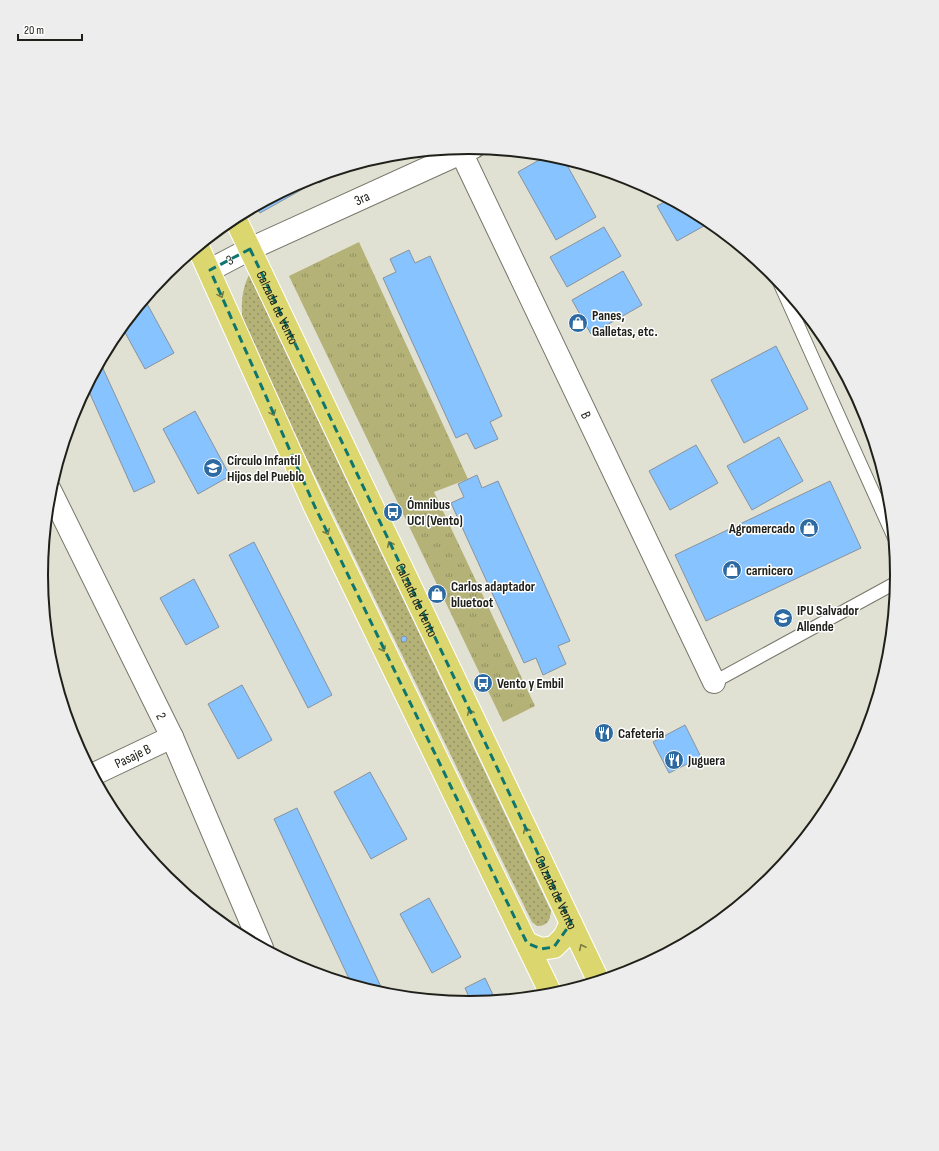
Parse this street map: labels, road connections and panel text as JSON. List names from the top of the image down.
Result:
{
  "streets": {
    "main road": ["Calzada de Vento"],
    "street": [
      "3ra",
      "3",
      "B",
      "2",
      "Pasaje B"
    ]
  },
  "crossings": [
    ["3ra", "3"],
    ["3ra", "Calzada de Vento"],
    ["3", "Calzada de Vento"],
    ["2", "Pasaje B"]
  ],
  "places": {
    "shop": [
      "Panes, Galletas, etc.",
      "Agromercado",
      "carnicero",
      "Carlos adaptador bluetoot"
    ],
    "school or university": ["Círculo Infantil Hijos del Pueblo", "IPU Salvador Allende"],
    "bus stop": ["Ómnibus UCI (Vento)", "Vento y Embil"],
    "restaurant": ["Cafeteria", "Juguera"]
  },
  "scale_bar": "20 m"
}
